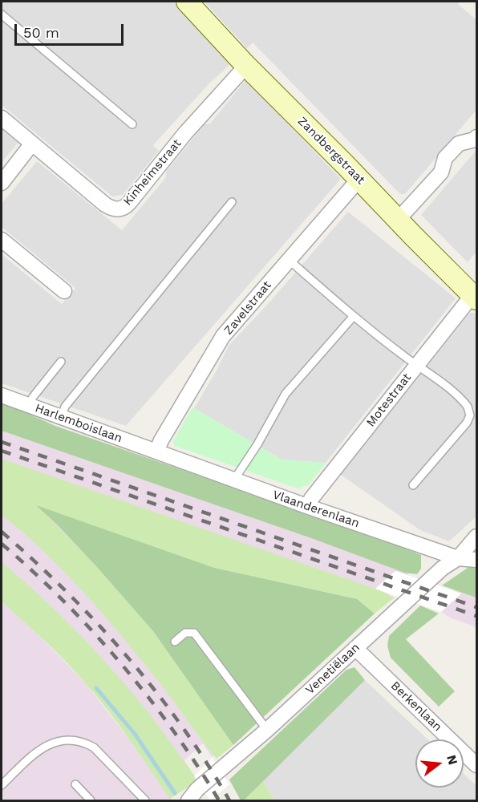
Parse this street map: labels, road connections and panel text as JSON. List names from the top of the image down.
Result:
{
  "streets": {
    "street": [
      "Zandbergstraat",
      "Kinheimstraat",
      "Zavelstraat",
      "Motestraat",
      "Harlemboislaan",
      "Vlaanderenlaan",
      "Venetiëlaan",
      "Berkenlaan"
    ]
  },
  "crossings": [
    ["Zandbergstraat", "Kinheimstraat"],
    ["Zandbergstraat", "Zavelstraat"],
    ["Zandbergstraat", "Motestraat"],
    ["Zavelstraat", "Harlemboislaan"],
    ["Zavelstraat", "Vlaanderenlaan"],
    ["Motestraat", "Vlaanderenlaan"],
    ["Harlemboislaan", "Vlaanderenlaan"],
    ["Vlaanderenlaan", "Venetiëlaan"],
    ["Venetiëlaan", "Berkenlaan"]
  ],
  "scale_bar": "50 m",
  "north": "right"
}
